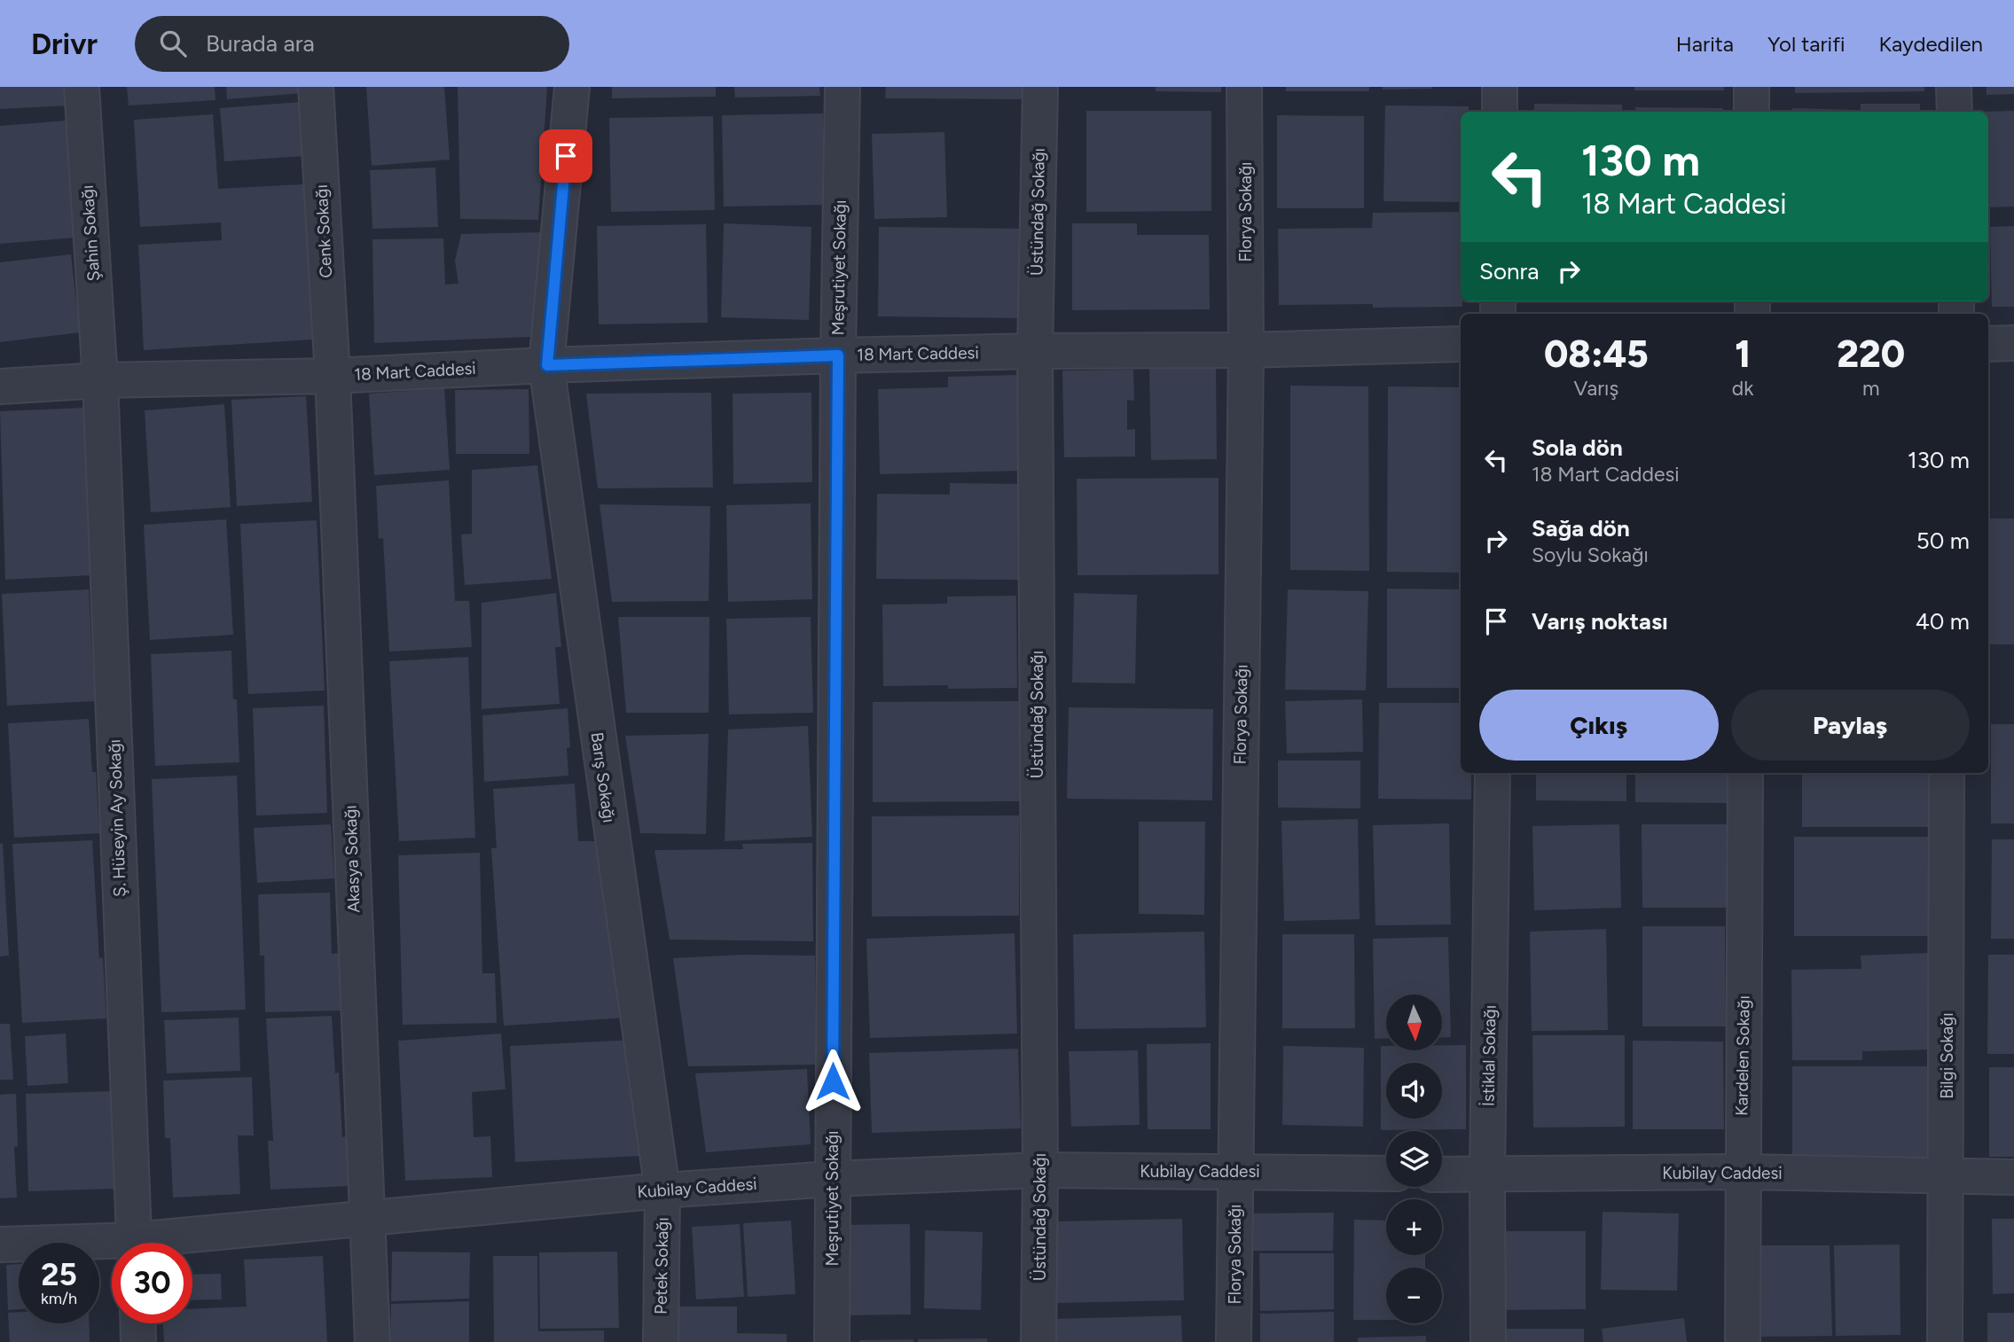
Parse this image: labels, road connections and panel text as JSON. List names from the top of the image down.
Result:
{
  "streets": {
    "street": [
      "Üstündağ Sokağı",
      "Florya Sokağı",
      "Cenk Sokağı",
      "Şahin Sokağı",
      "Meşrutiyet Sokağı",
      "18 Mart Caddesi",
      "Barış Sokağı",
      "Ş. Hüseyin Ay Sokağı",
      "Akasya Sokağı",
      "İstiklal Sokağı",
      "Kardelen Sokağı",
      "Bilgi Sokağı",
      "Kubilay Caddesi",
      "Petek Sokağı"
    ]
  },
  "crossings": [
    ["Üstündağ Sokağı", "18 Mart Caddesi"],
    ["Üstündağ Sokağı", "Kubilay Caddesi"],
    ["Florya Sokağı", "18 Mart Caddesi"],
    ["Florya Sokağı", "Kubilay Caddesi"],
    ["Cenk Sokağı", "18 Mart Caddesi"],
    ["Cenk Sokağı", "Akasya Sokağı"],
    ["Şahin Sokağı", "18 Mart Caddesi"],
    ["Şahin Sokağı", "Ş. Hüseyin Ay Sokağı"],
    ["Meşrutiyet Sokağı", "18 Mart Caddesi"],
    ["Meşrutiyet Sokağı", "Kubilay Caddesi"],
    ["18 Mart Caddesi", "Barış Sokağı"],
    ["18 Mart Caddesi", "Ş. Hüseyin Ay Sokağı"],
    ["18 Mart Caddesi", "Akasya Sokağı"],
    ["Barış Sokağı", "Kubilay Caddesi"],
    ["Barış Sokağı", "Petek Sokağı"],
    ["Akasya Sokağı", "Kubilay Caddesi"],
    ["İstiklal Sokağı", "Kubilay Caddesi"],
    ["Kardelen Sokağı", "Kubilay Caddesi"],
    ["Bilgi Sokağı", "Kubilay Caddesi"],
    ["Kubilay Caddesi", "Petek Sokağı"]
  ],
  "north": "bottom",
  "page": {
    "header": "Drivr",
    "search": "Burada ara",
    "nav": ["Harita", "Yol tarifi", "Kaydedilen"],
    "turn": ["130 m", "18 Mart Caddesi"],
    "then": "Sonra",
    "eta": [
      "08:45",
      "Varış",
      "1",
      "dk",
      "220",
      "m"
    ],
    "list": [
      {
        "name": "Sola dön",
        "note": "18 Mart Caddesi",
        "value": "130 m"
      },
      {
        "name": "Sağa dön",
        "note": "Soylu Sokağı",
        "value": "50 m"
      },
      {
        "name": "Varış noktası",
        "value": "40 m"
      }
    ],
    "buttons": ["Çıkış", "Paylaş"],
    "map_buttons": ["+", "−"],
    "speed": "25 km/h",
    "limit": "30"
  }
}
